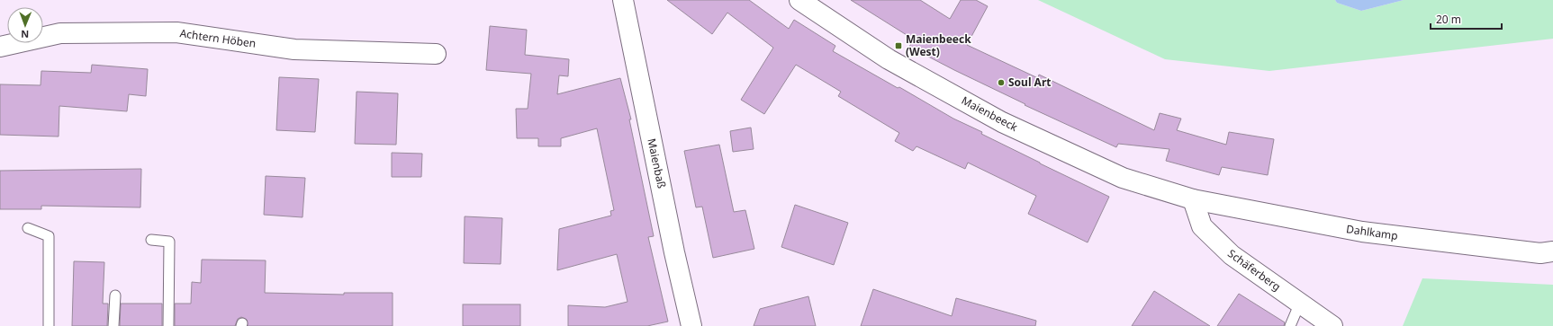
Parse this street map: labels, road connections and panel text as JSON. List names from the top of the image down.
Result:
{
  "streets": {
    "street": [
      "Achtern Höben",
      "Maienbeeck",
      "Maienbaß",
      "Dahlkamp",
      "Schäferberg"
    ]
  },
  "crossings": [
    ["Maienbeeck", "Dahlkamp"],
    ["Maienbeeck", "Schäferberg"],
    ["Dahlkamp", "Schäferberg"]
  ],
  "places": {
    "transit": ["Maienbeeck (West)"],
    "other": ["Soul Art"]
  },
  "scale_bar": "20 m",
  "north": "bottom"
}
